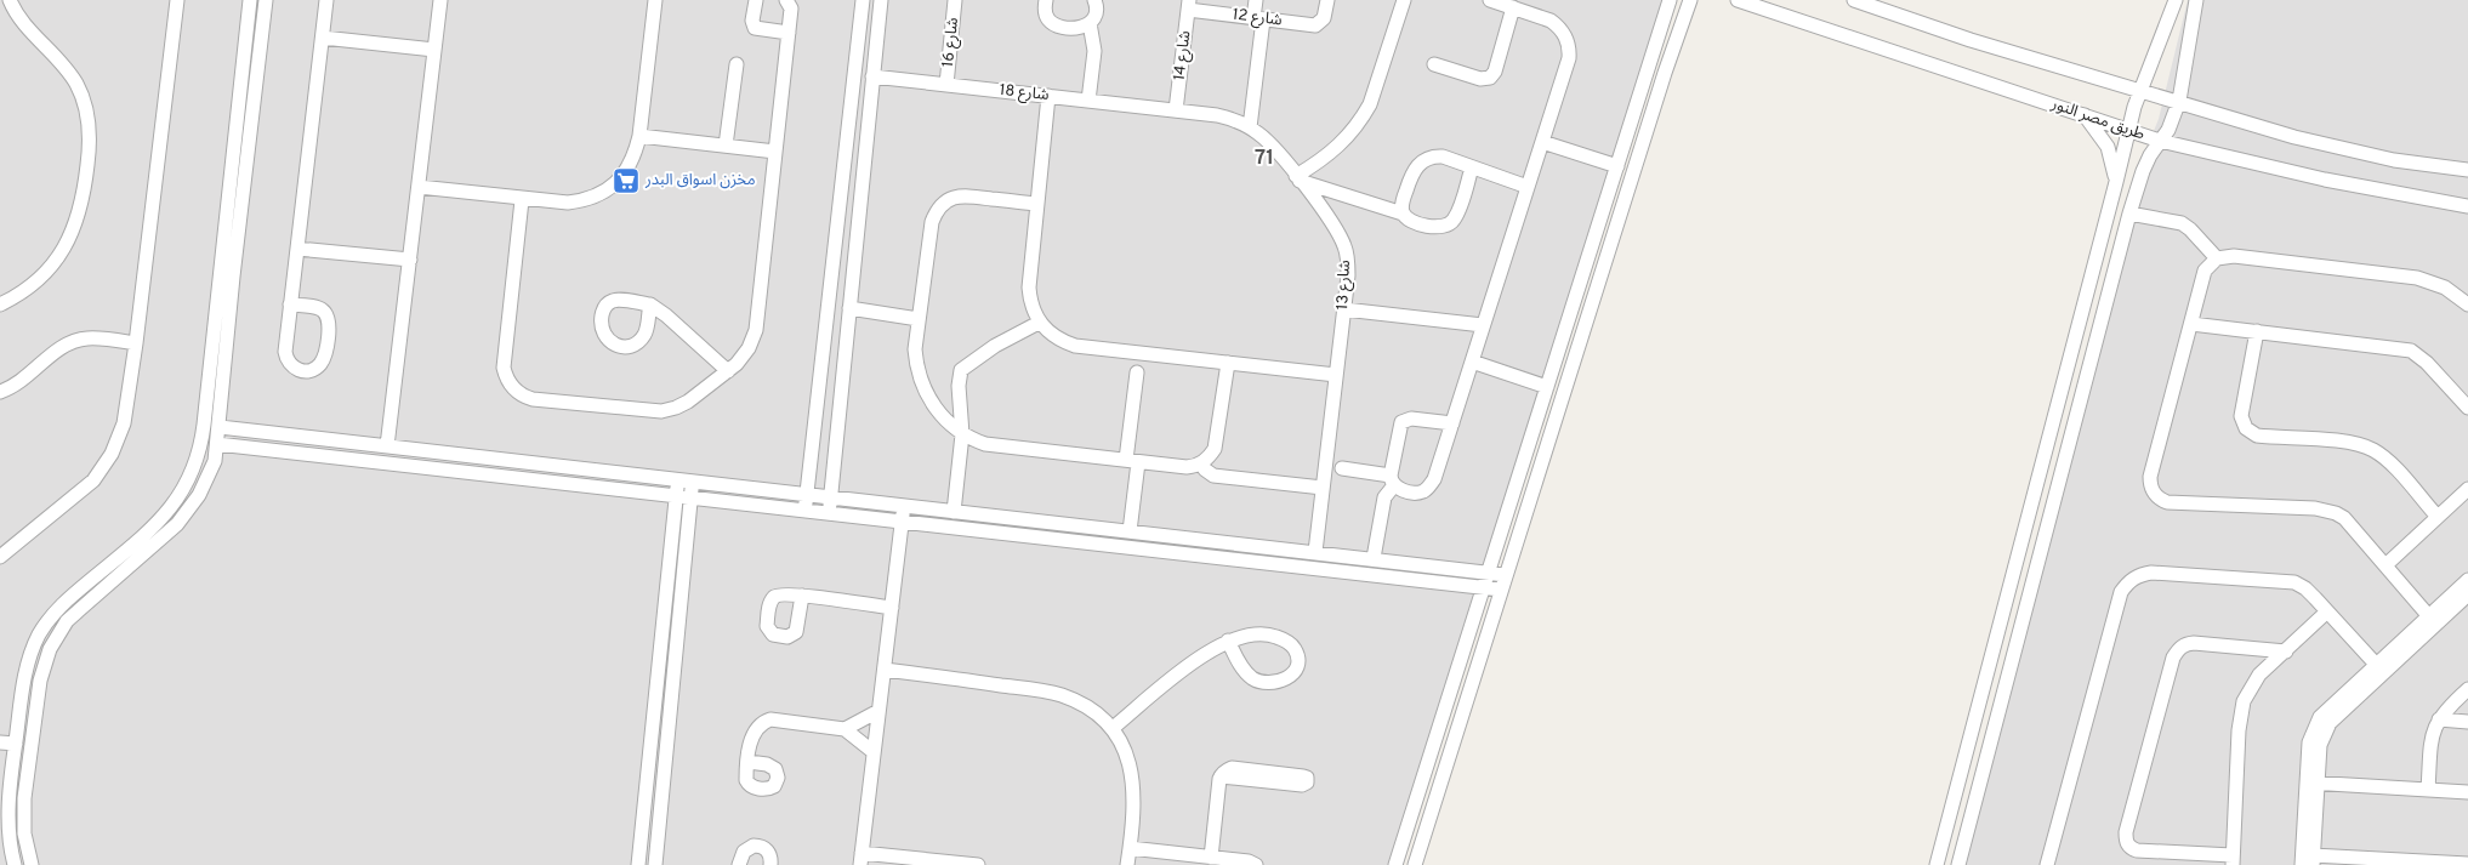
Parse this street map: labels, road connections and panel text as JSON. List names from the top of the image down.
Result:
{
  "streets": {
    "street": [
      "شارع 12",
      "شارع 16",
      "شارع 14",
      "شارع 18",
      "طريق مصر النور",
      "شارع 13"
    ]
  },
  "crossings": [
    ["شارع 12", "شارع 14"],
    ["شارع 16", "شارع 18"],
    ["شارع 14", "شارع 18"],
    ["شارع 14", "شارع 13"],
    ["شارع 18", "شارع 13"]
  ],
  "districts": ["71"],
  "places": {
    "supermarket": ["مخزن اسواق البدر"]
  }
}
